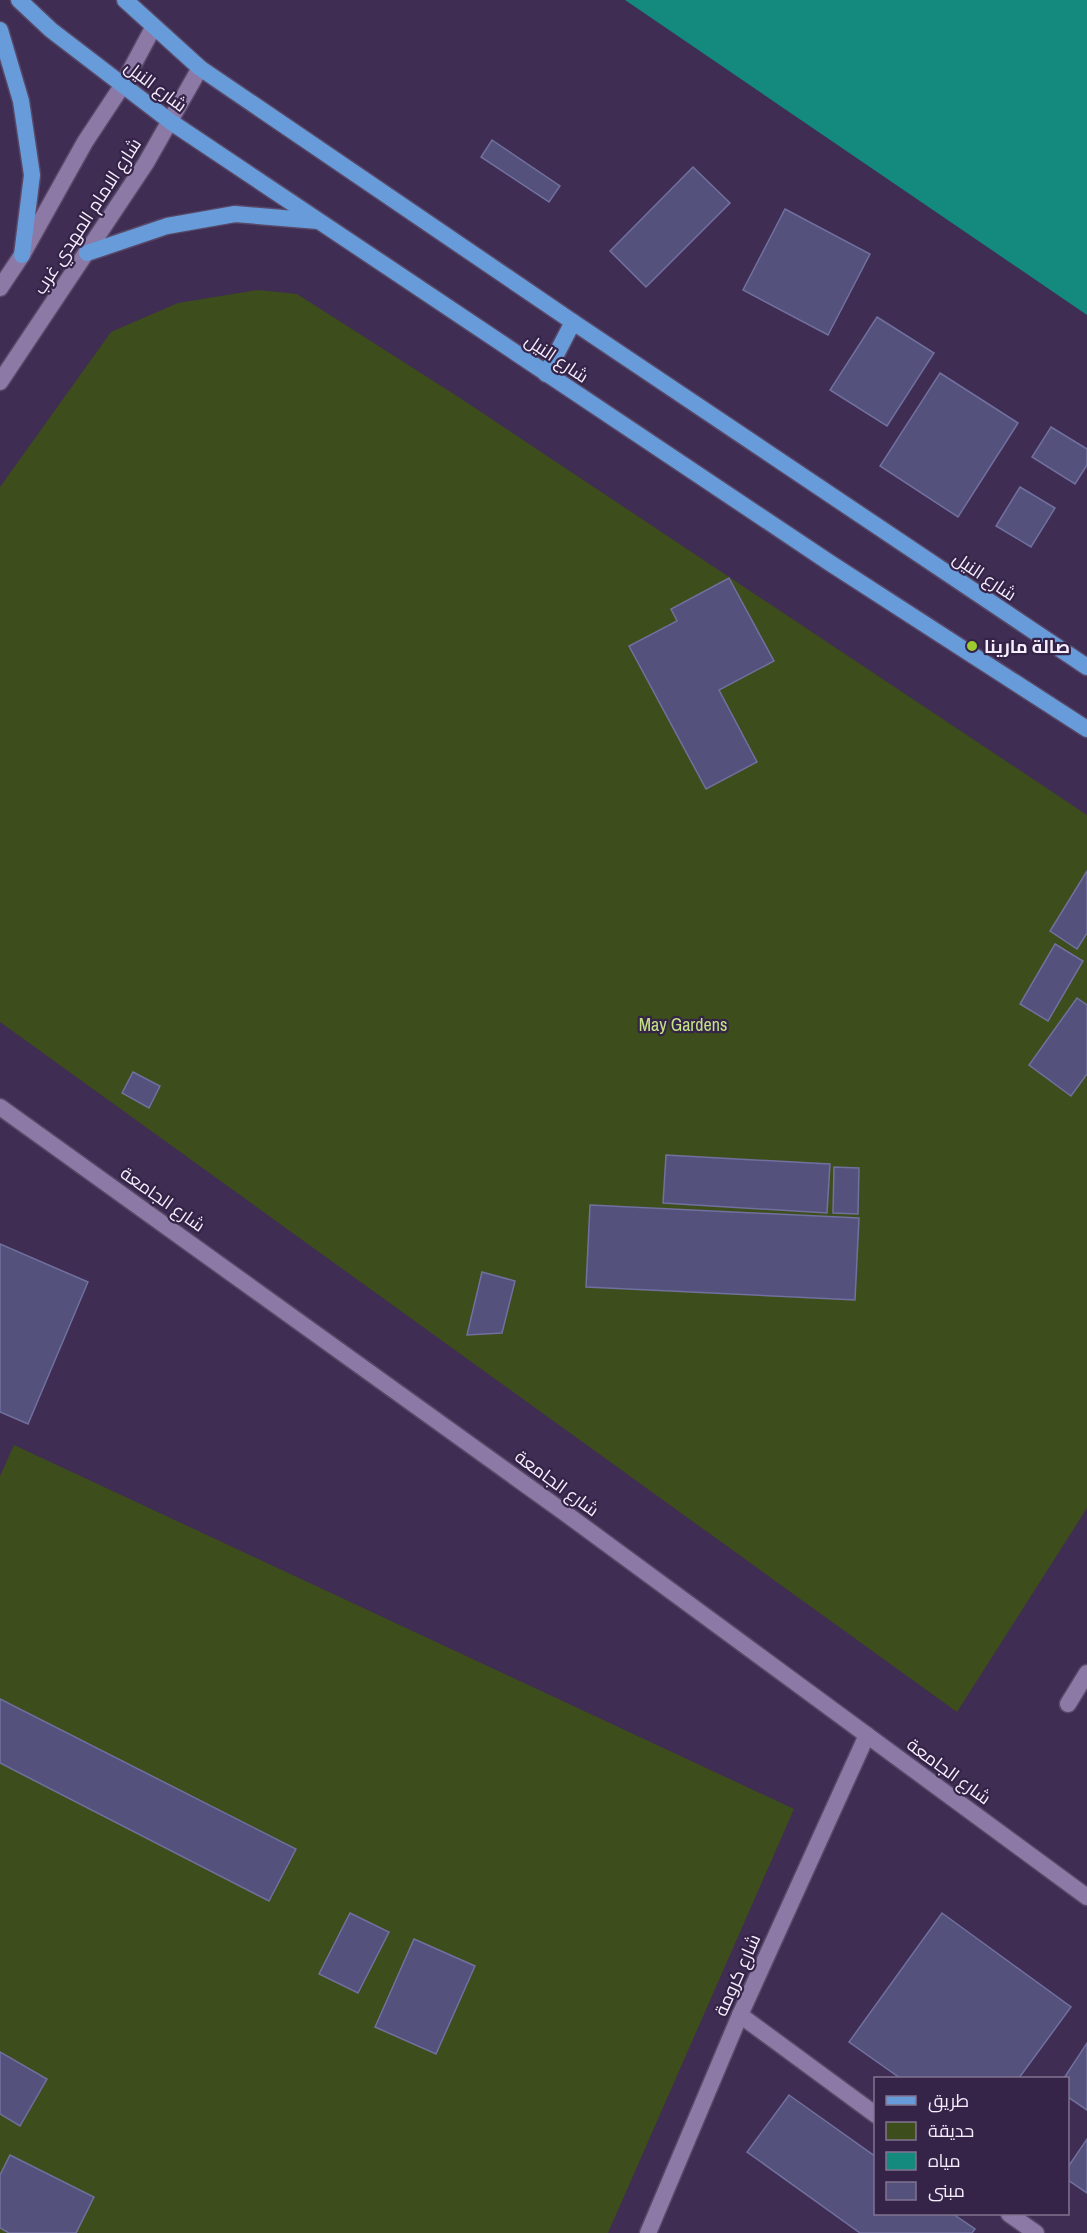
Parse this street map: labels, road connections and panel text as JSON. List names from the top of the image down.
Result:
{
  "streets": {
    "main road": [
      "شارع النيل",
      "شارع الامام المهدي غرب",
      "شارع الجامعة",
      "شارع كرومة"
    ]
  },
  "crossings": [
    ["شارع النيل", "شارع الامام المهدي غرب"],
    ["شارع الجامعة", "شارع كرومة"]
  ],
  "parks": ["May Gardens"],
  "places": ["صالة مارينا"],
  "legend": [
    "طريق",
    "حديقة",
    "مياه",
    "مبنى"
  ]
}
